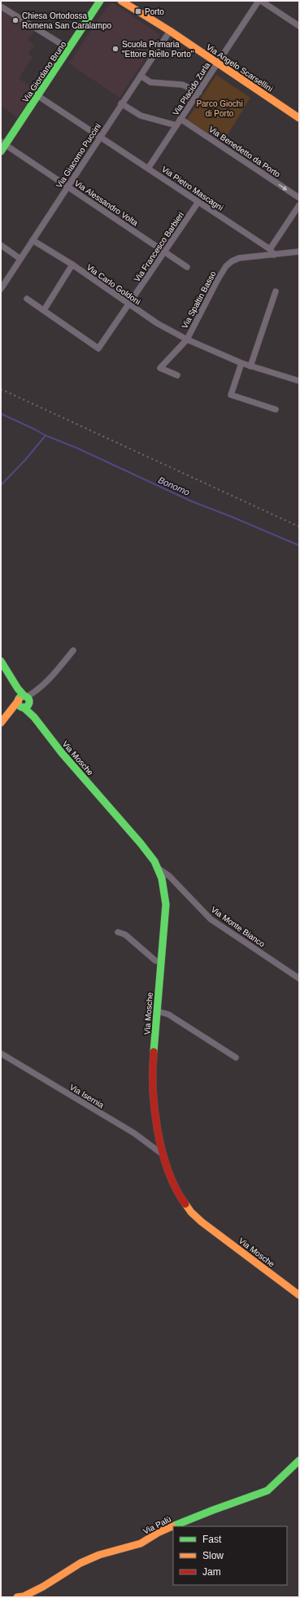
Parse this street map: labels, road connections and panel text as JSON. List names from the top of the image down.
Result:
{
  "streets": {
    "main road": [
      "Via Angelo Scarsellini",
      "Via Giordano Bruno",
      "Via Mosche",
      "Via Palù"
    ],
    "street": [
      "Via Placido Zurla",
      "Via Benedetto da Porto",
      "Via Giacomo Puccini",
      "Via Pietro Mascagni",
      "Via Alessandro Volta",
      "Via Francesco Barbieri",
      "Via Carlo Goldoni",
      "Via Spaltin Basso",
      "Via Monte Bianco",
      "Via Isernia"
    ]
  },
  "crossings": [
    ["Via Angelo Scarsellini", "Via Placido Zurla"],
    ["Via Angelo Scarsellini", "Via Giacomo Puccini"],
    ["Via Giordano Bruno", "Via Pietro Mascagni"],
    ["Via Giordano Bruno", "Via Alessandro Volta"],
    ["Via Placido Zurla", "Via Benedetto da Porto"],
    ["Via Placido Zurla", "Via Pietro Mascagni"],
    ["Via Giacomo Puccini", "Via Pietro Mascagni"],
    ["Via Giacomo Puccini", "Via Alessandro Volta"],
    ["Via Giacomo Puccini", "Via Carlo Goldoni"],
    ["Via Pietro Mascagni", "Via Francesco Barbieri"],
    ["Via Pietro Mascagni", "Via Spaltin Basso"],
    ["Via Alessandro Volta", "Via Francesco Barbieri"],
    ["Via Francesco Barbieri", "Via Carlo Goldoni"],
    ["Via Carlo Goldoni", "Via Spaltin Basso"],
    ["Via Mosche", "Via Monte Bianco"],
    ["Via Mosche", "Via Isernia"]
  ],
  "one_way": ["Via Benedetto da Porto"],
  "water": ["Bonomo"],
  "parks": ["Parco Giochi di Porto"],
  "places": {
    "transit": ["Porto"],
    "other": ["Chiesa Ortodossa Romena San Caralampo", "Scuola Primaria \"Ettore Riello Porto\""]
  },
  "legend": ["Fast", "Slow", "Jam"]
}
